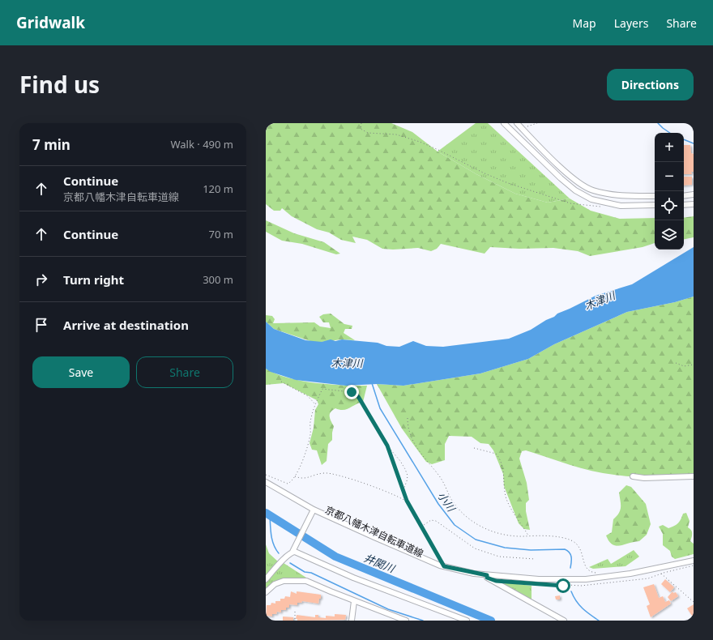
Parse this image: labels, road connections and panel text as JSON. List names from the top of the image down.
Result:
{
  "water": ["木津川", "小川", "井関川"],
  "page": {
    "header": "Gridwalk",
    "nav": ["Map", "Layers", "Share"],
    "title": "Find us",
    "buttons": [
      "Directions",
      ["Save", "Share"]
    ],
    "heading": ["7 min", "Walk · 490 m"],
    "map_buttons": ["+", "−"],
    "list": [
      ["Continue", "京都八幡木津自転車道線", "120 m"],
      ["Continue", "70 m"],
      ["Turn right", "300 m"],
      "Arrive at destination"
    ]
  }
}
